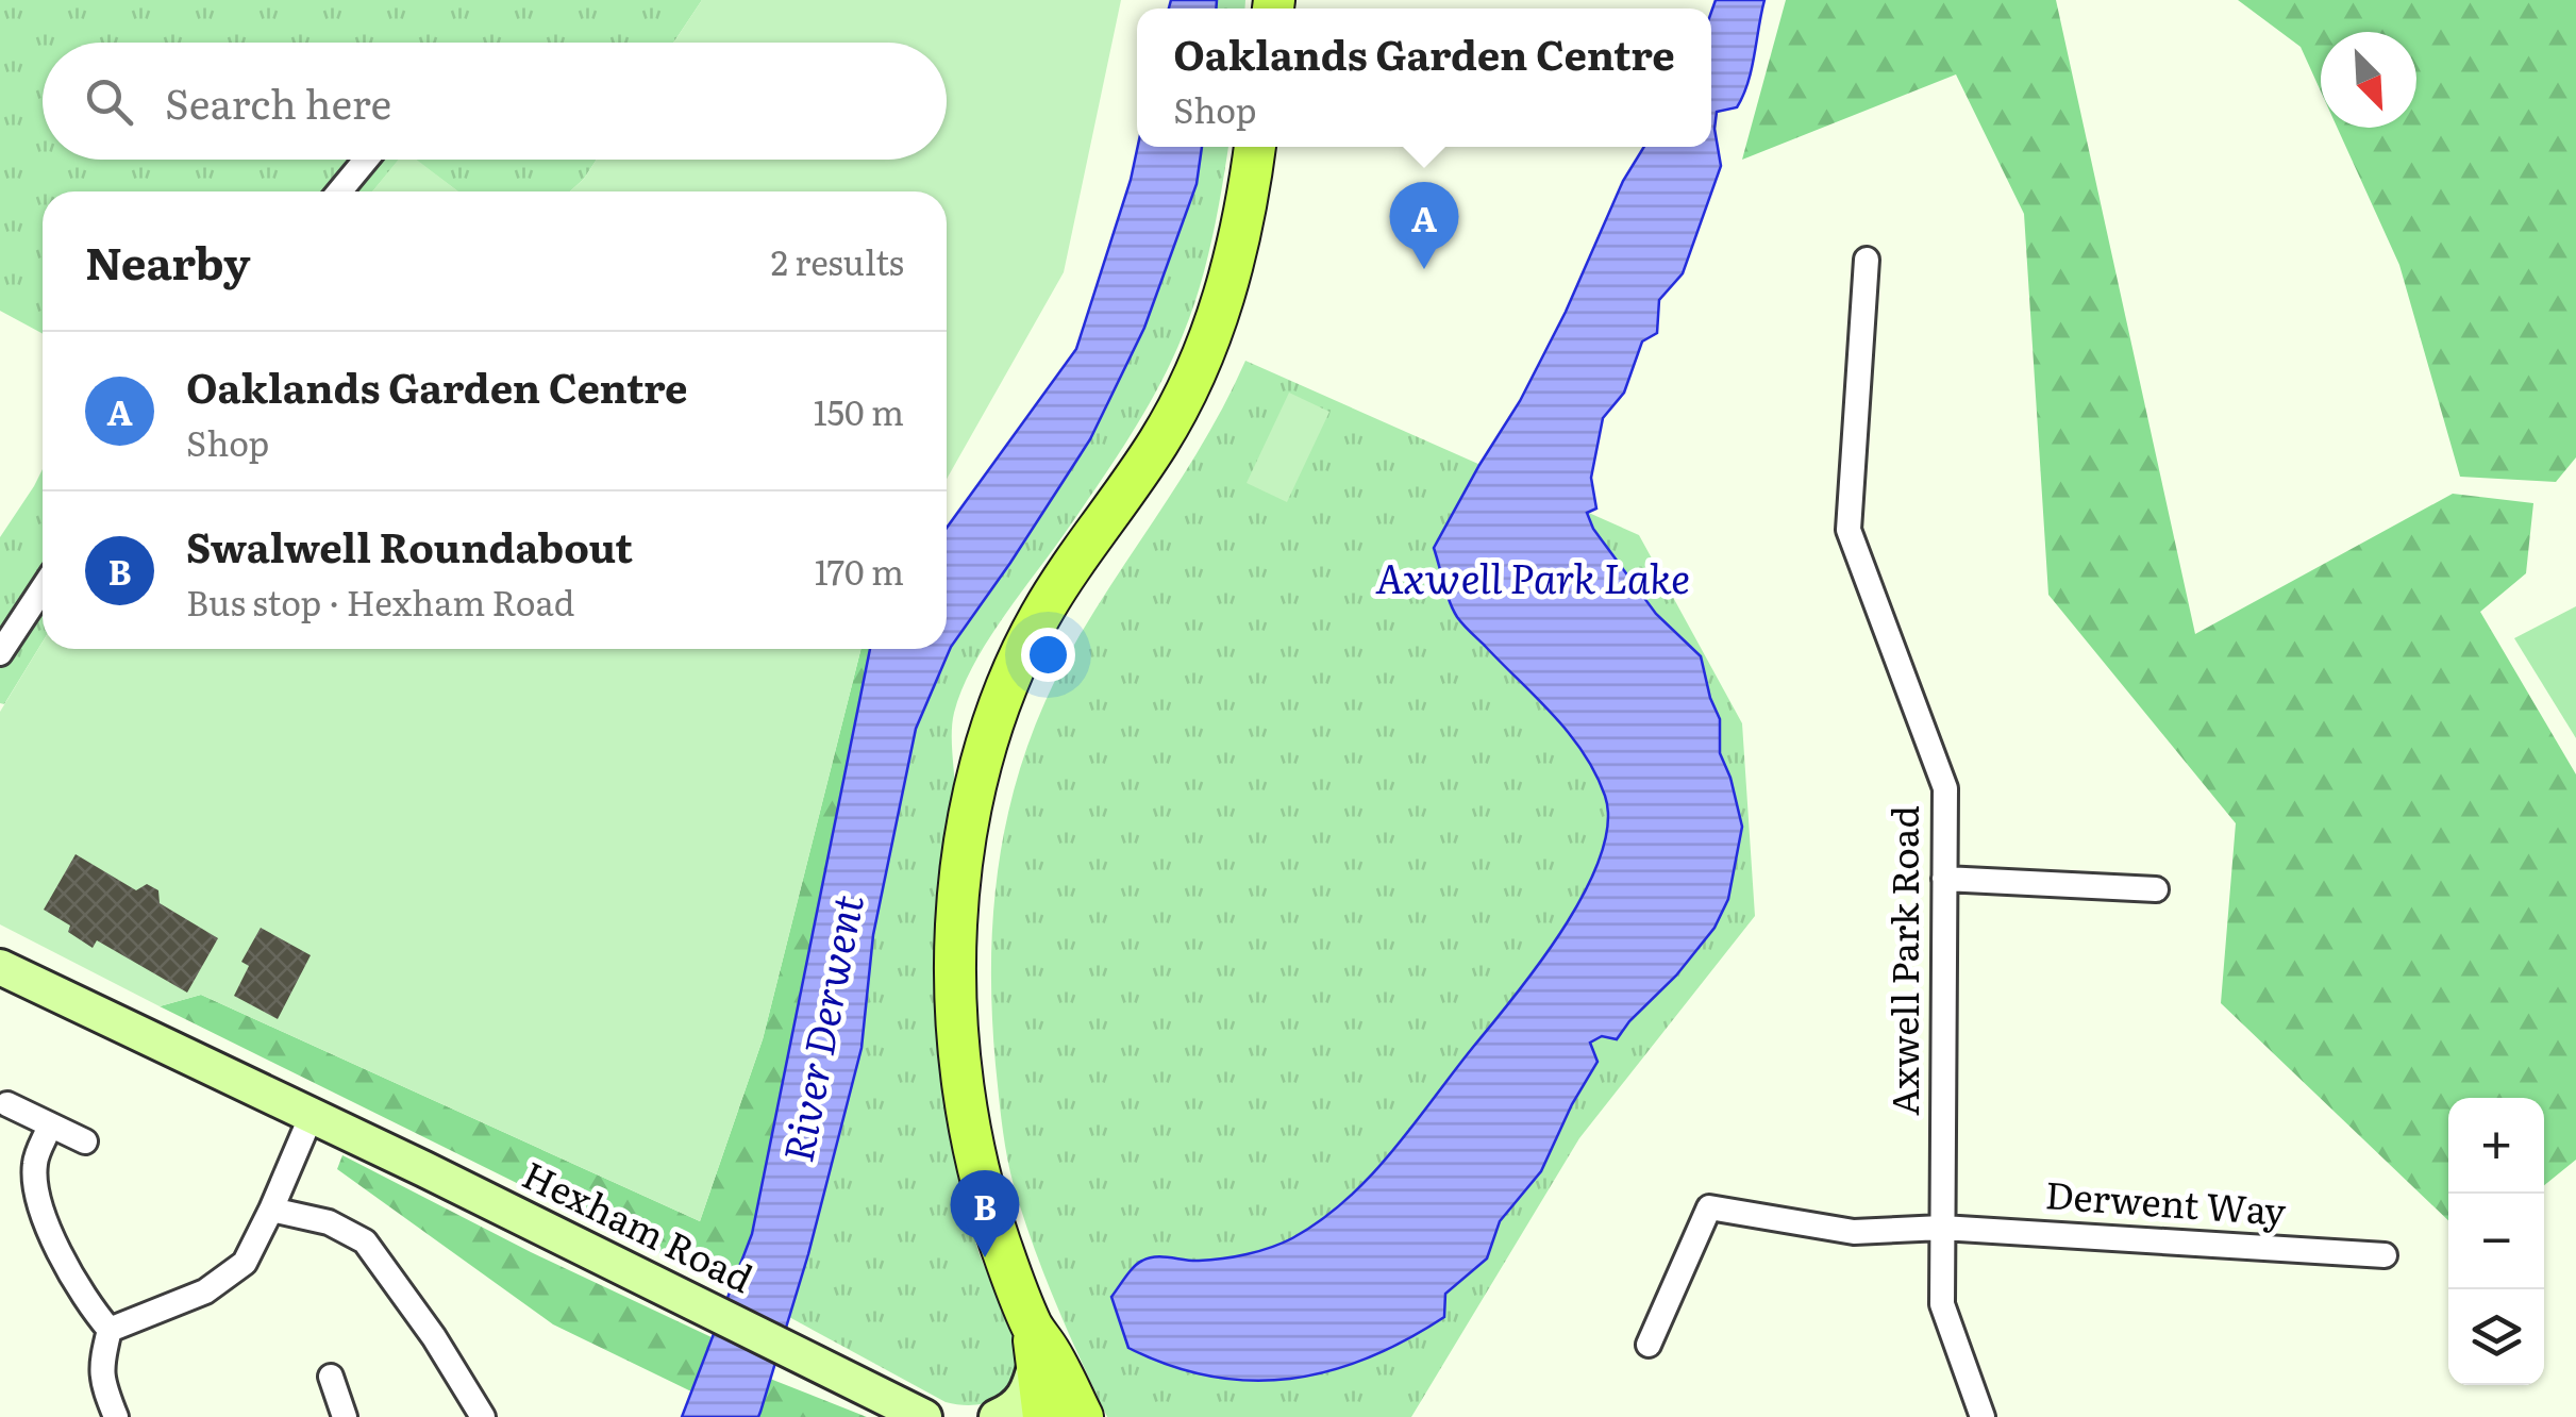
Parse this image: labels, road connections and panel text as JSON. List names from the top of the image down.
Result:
{
  "streets": {
    "main road": ["Hexham Road"],
    "street": ["Axwell Park Road", "Derwent Way"]
  },
  "crossings": [
    ["Axwell Park Road", "Derwent Way"]
  ],
  "water": ["Axwell Park Lake", "River Derwent"],
  "north": "bottom right",
  "page": {
    "popup": ["Oaklands Garden Centre", "Shop"],
    "search": "Search here",
    "pins": ["A", "B"],
    "heading": ["Nearby", "2 results"],
    "list": [
      {
        "mark": "A",
        "name": "Oaklands Garden Centre",
        "note": "Shop",
        "value": "150 m"
      },
      {
        "mark": "B",
        "name": "Swalwell Roundabout",
        "note": "Bus stop · Hexham Road",
        "value": "170 m"
      }
    ],
    "map_buttons": ["+", "−"]
  }
}
